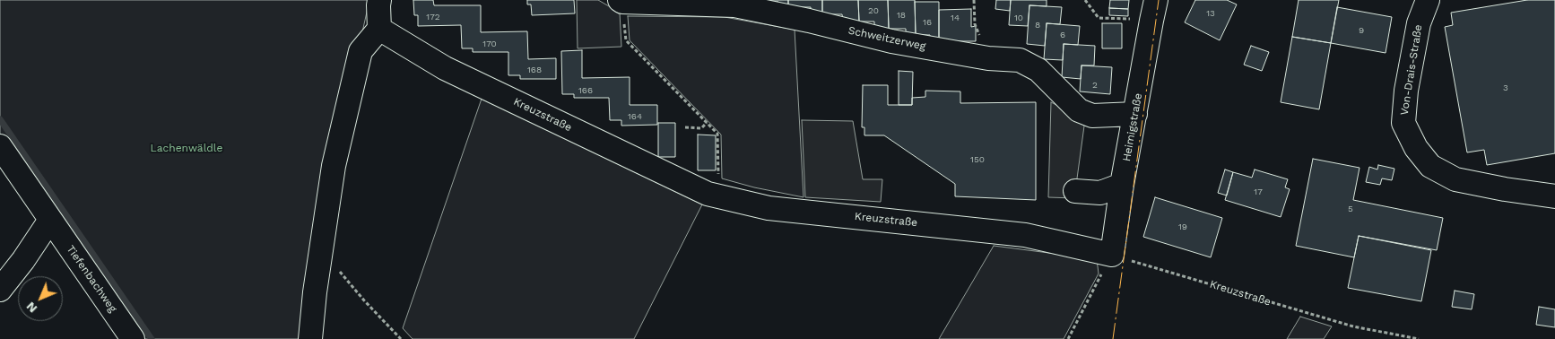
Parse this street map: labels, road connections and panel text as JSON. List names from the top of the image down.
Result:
{
  "streets": {
    "street": [
      "Schweitzerweg",
      "Von-Drais-Straße",
      "Kreuzstraße",
      "Heimigstraße",
      "Tiefenbachweg"
    ]
  },
  "crossings": [
    ["Schweitzerweg", "Heimigstraße"],
    ["Kreuzstraße", "Heimigstraße"]
  ],
  "parks": ["Lachenwäldle"],
  "house_numbers": [
    "20",
    "13",
    "18",
    "172",
    "14",
    "10",
    "16",
    "8",
    "9",
    "6",
    "170",
    "168",
    "2",
    "3",
    "166",
    "164",
    "150",
    "17",
    "5",
    "19"
  ],
  "north": "bottom left"
}
